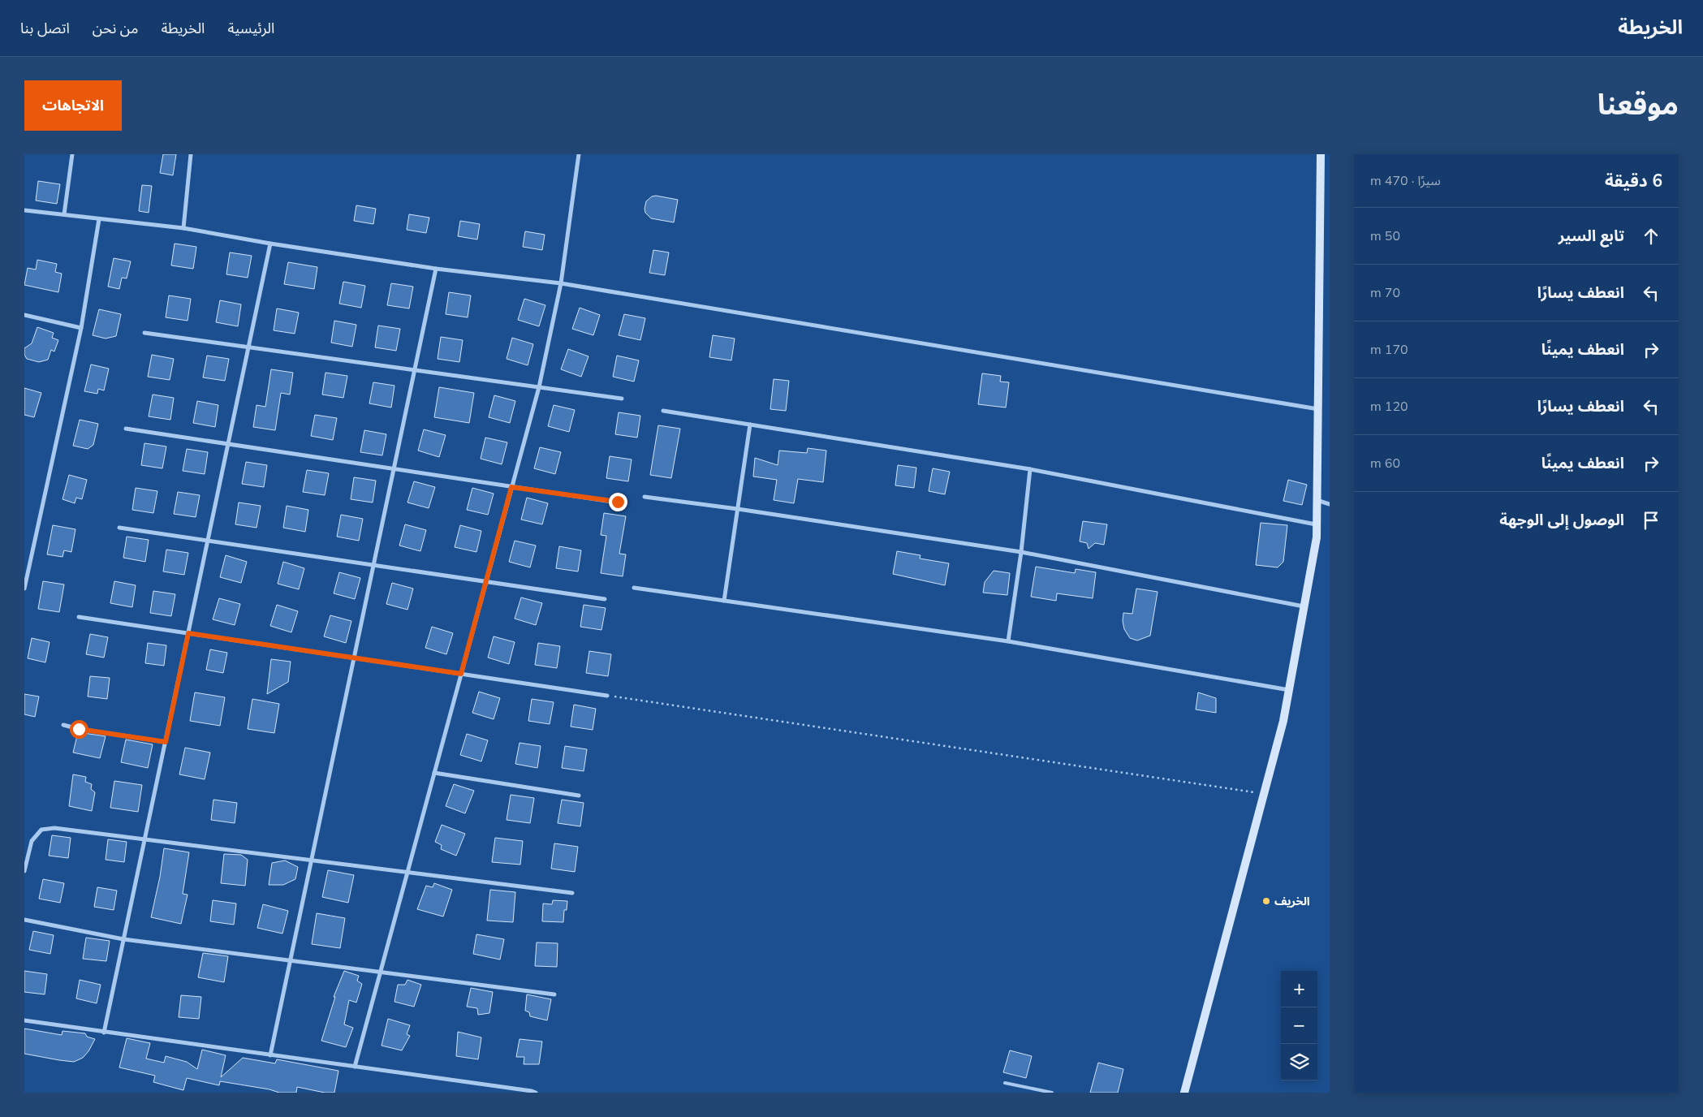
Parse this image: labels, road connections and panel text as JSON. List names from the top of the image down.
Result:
{
  "places": ["الخريف"],
  "page": {
    "header": "الخريطة",
    "nav": [
      "الرئيسية",
      "الخريطة",
      "من نحن",
      "اتصل بنا"
    ],
    "title": "موقعنا",
    "buttons": "الاتجاهات",
    "heading": ["6 دقيقة", "سيرًا · 470 m"],
    "list": [
      ["تابع السير", "50 m"],
      ["انعطف يسارًا", "70 m"],
      ["انعطف يمينًا", "170 m"],
      ["انعطف يسارًا", "120 m"],
      ["انعطف يمينًا", "60 m"],
      "الوصول إلى الوجهة"
    ],
    "map_buttons": ["+", "−"]
  }
}
